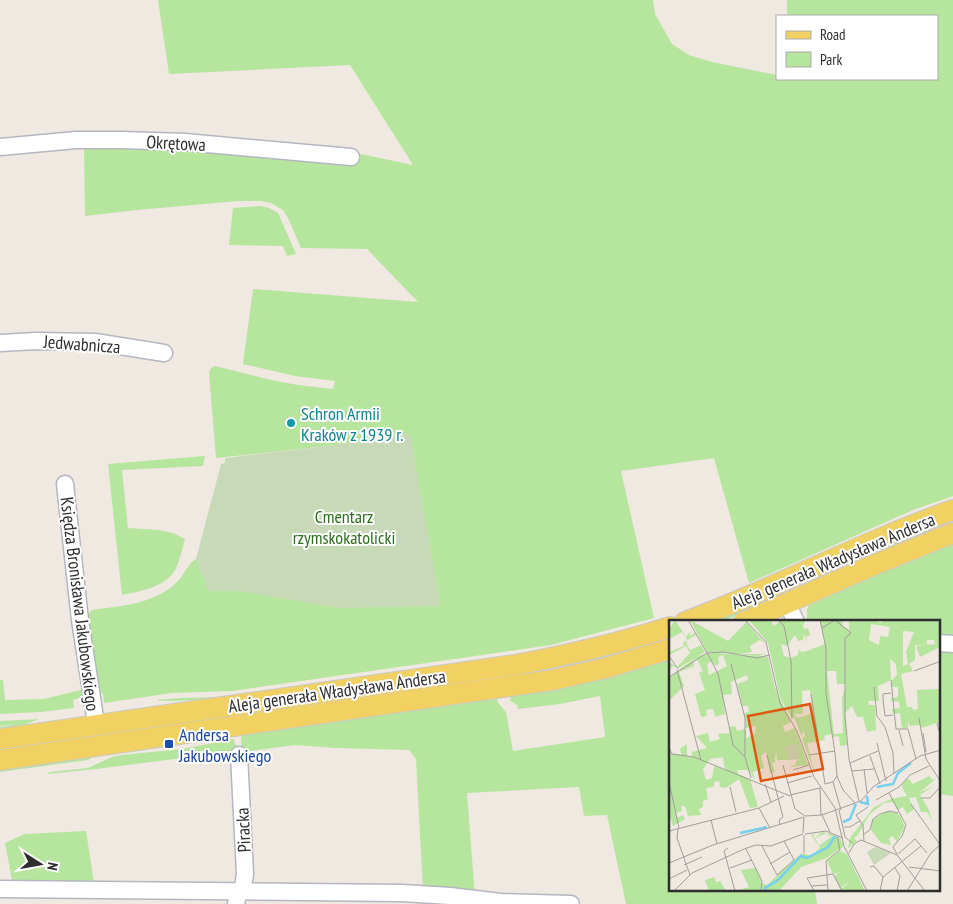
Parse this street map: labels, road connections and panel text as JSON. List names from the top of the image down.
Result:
{
  "streets": {
    "main road": ["Aleja generała Władysława Andersa"],
    "street": [
      "Okrętowa",
      "Jedwabnicza",
      "Księdza Bronisława Jakubowskiego",
      "Piracka"
    ]
  },
  "crossings": [
    ["Aleja generała Władysława Andersa", "Księdza Bronisława Jakubowskiego"]
  ],
  "parks": ["Cmentarz rzymskokatolicki"],
  "places": {
    "other": ["Schron Armii Kraków z 1939 r."],
    "transit": ["Andersa Jakubowskiego"]
  },
  "legend": ["Road", "Park"],
  "north": "right"
}
